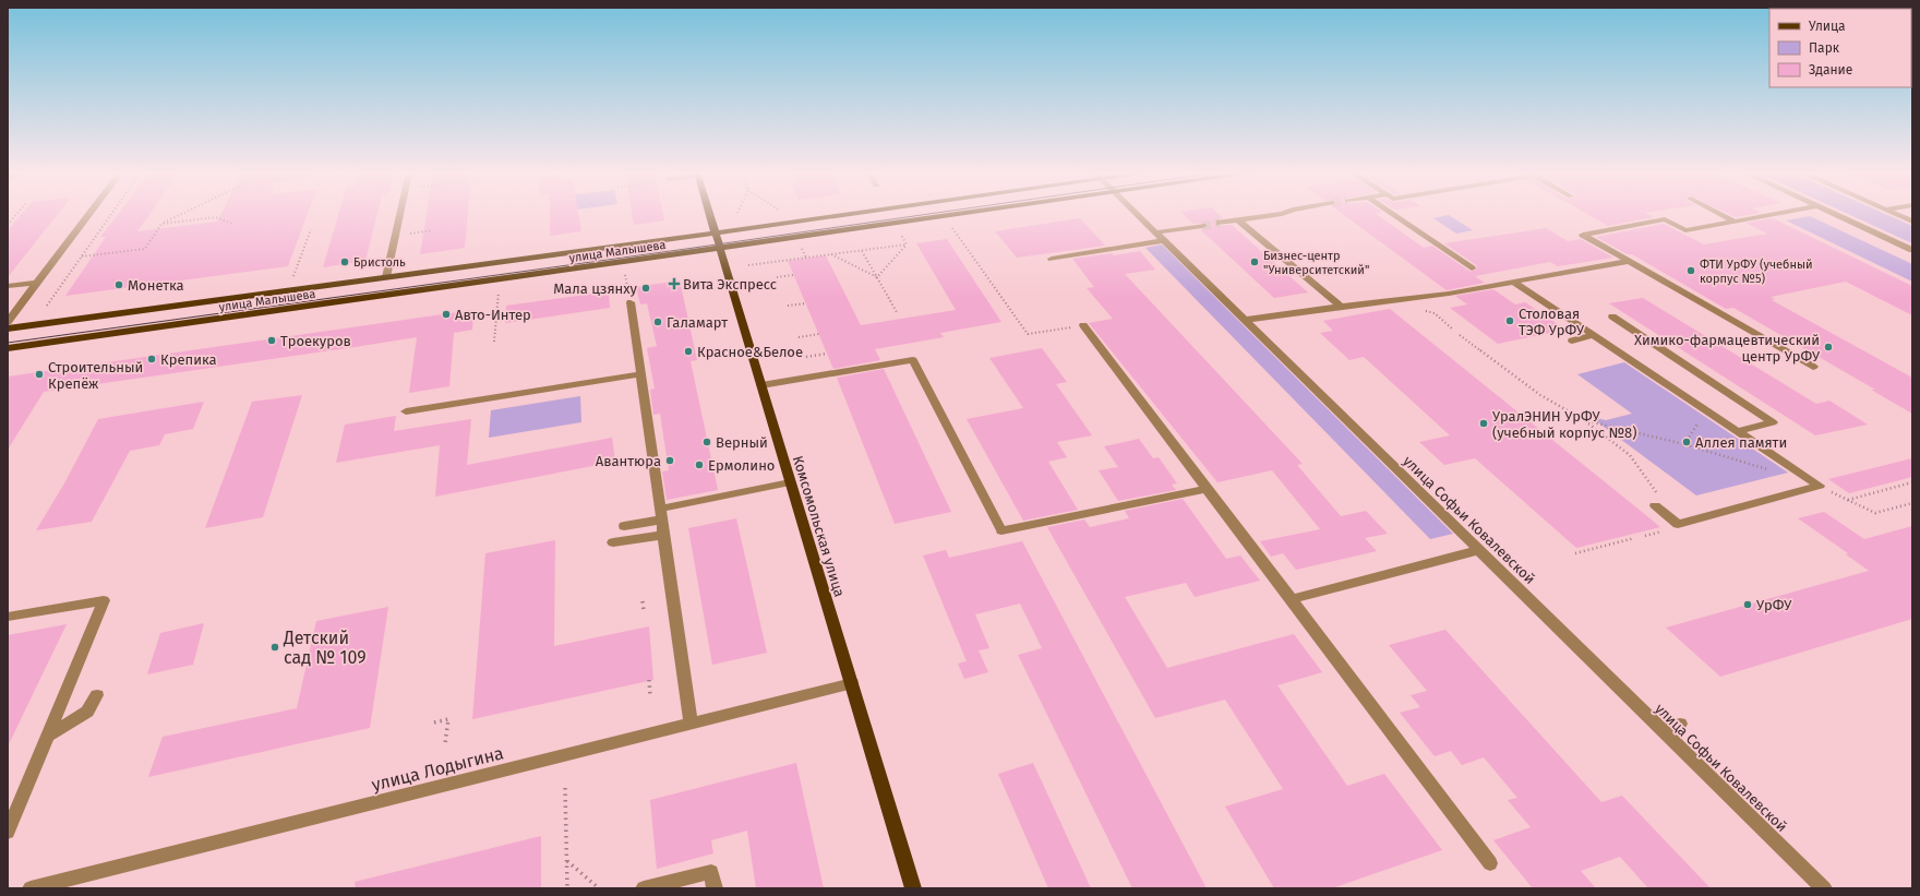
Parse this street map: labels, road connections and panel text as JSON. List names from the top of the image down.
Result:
{
  "streets": {
    "main road": ["улица Малышева", "Комсомольская улица"],
    "street": ["улица Софьи Ковалевской", "улица Лодыгина"]
  },
  "crossings": [
    ["улица Малышева", "Комсомольская улица"],
    ["Комсомольская улица", "улица Лодыгина"]
  ],
  "places": {
    "other": [
      "Бристоль",
      "Бизнес-центр \"Университетский\"",
      "ФТИ УрФУ (учебный корпус №5)",
      "Монетка",
      "Мала цзянху",
      "Авто-Интер",
      "Столовая ТЭФ УрФУ",
      "Галамарт",
      "Троекуров",
      "Химико-фармацевтический центр УрФУ",
      "Красное&Белое",
      "Крепика",
      "Строительный Крепёж",
      "УралЭНИН УрФУ (учебный корпус №8)",
      "Верный",
      "Аллея памяти",
      "Авантюра",
      "Ермолино",
      "УрФУ",
      "Детский сад № 109"
    ],
    "health": ["Вита Экспресс"]
  },
  "legend": ["Улица", "Парк", "Здание"]
}
